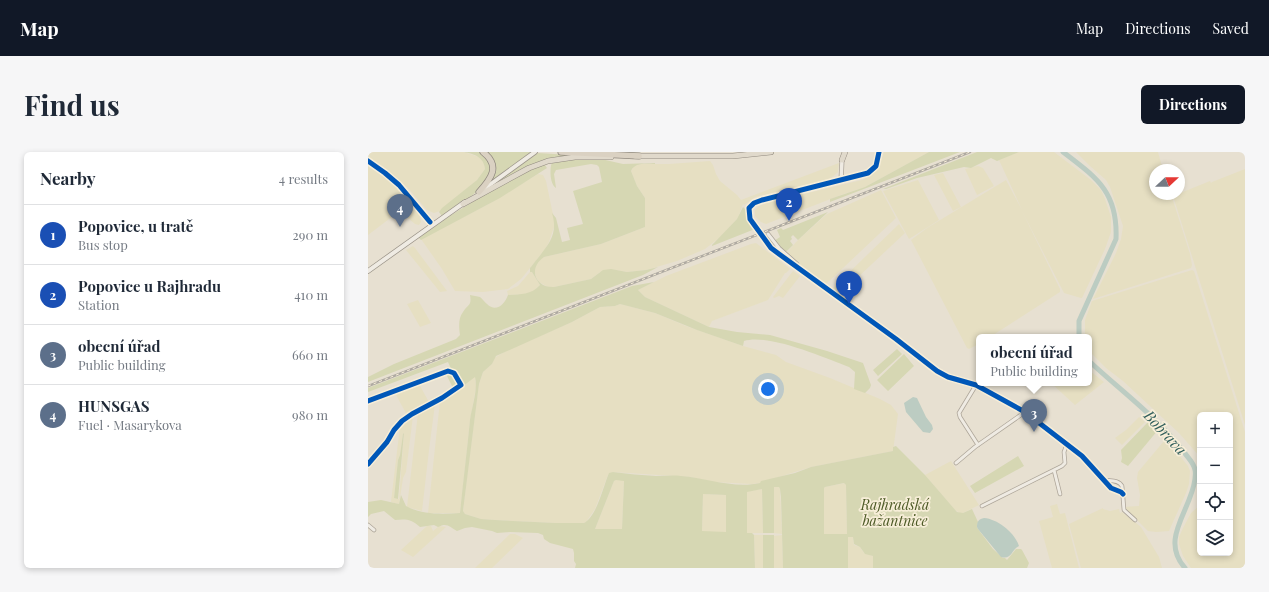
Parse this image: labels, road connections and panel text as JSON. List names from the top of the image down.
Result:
{
  "water": ["Bobrava"],
  "parks": ["Rajhradská bažantnice"],
  "north": "right",
  "page": {
    "header": "Map",
    "nav": ["Map", "Directions", "Saved"],
    "buttons": "Directions",
    "title": "Find us",
    "heading": ["Nearby", "4 results"],
    "pins": [
      "2",
      "4",
      "1",
      "3"
    ],
    "list": [
      {
        "mark": "1",
        "name": "Popovice, u tratě",
        "note": "Bus stop",
        "value": "290 m"
      },
      {
        "mark": "2",
        "name": "Popovice u Rajhradu",
        "note": "Station",
        "value": "410 m"
      },
      {
        "mark": "3",
        "name": "obecní úřad",
        "note": "Public building",
        "value": "660 m"
      },
      {
        "mark": "4",
        "name": "HUNSGAS",
        "note": "Fuel · Masarykova",
        "value": "980 m"
      }
    ],
    "popup": ["obecní úřad", "Public building"],
    "map_buttons": ["+", "−"]
  }
}
